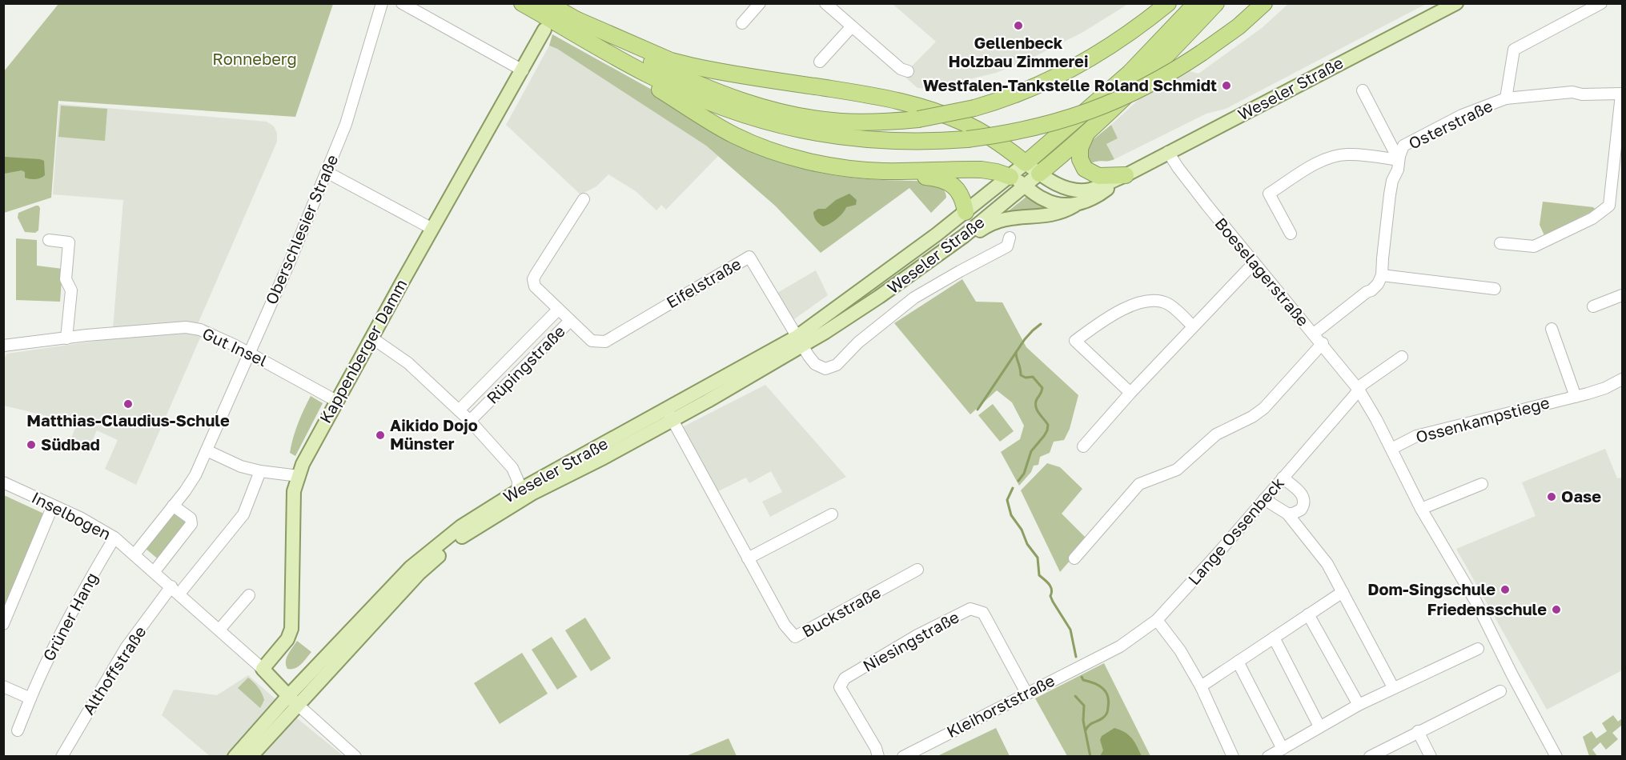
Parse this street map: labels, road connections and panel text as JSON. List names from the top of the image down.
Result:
{
  "streets": {
    "main road": ["Weseler Straße", "Kappenberger Damm", "Inselbogen"],
    "street": [
      "Osterstraße",
      "Oberschlesier Straße",
      "Boeselagerstraße",
      "Eifelstraße",
      "Gut Insel",
      "Rüpingstraße",
      "Ossenkampstiege",
      "Lange Ossenbeck",
      "Buckstraße",
      "Grüner Hang",
      "Niesingstraße",
      "Althoffstraße",
      "Kleihorststraße"
    ]
  },
  "crossings": [
    ["Weseler Straße", "Boeselagerstraße"],
    ["Weseler Straße", "Eifelstraße"],
    ["Weseler Straße", "Inselbogen"],
    ["Weseler Straße", "Buckstraße"],
    ["Oberschlesier Straße", "Gut Insel"],
    ["Oberschlesier Straße", "Inselbogen"],
    ["Boeselagerstraße", "Ossenkampstiege"],
    ["Boeselagerstraße", "Lange Ossenbeck"],
    ["Eifelstraße", "Rüpingstraße"],
    ["Gut Insel", "Kappenberger Damm"],
    ["Kappenberger Damm", "Inselbogen"],
    ["Inselbogen", "Grüner Hang"],
    ["Inselbogen", "Althoffstraße"],
    ["Lange Ossenbeck", "Kleihorststraße"],
    ["Niesingstraße", "Kleihorststraße"]
  ],
  "parks": ["Ronneberg"],
  "places": [
    "Gellenbeck Holzbau Zimmerei",
    "Westfalen-Tankstelle Roland Schmidt",
    "Matthias-Claudius-Schule",
    "Aikido Dojo Münster",
    "Südbad",
    "Oase",
    "Dom-Singschule",
    "Friedensschule"
  ]
}
